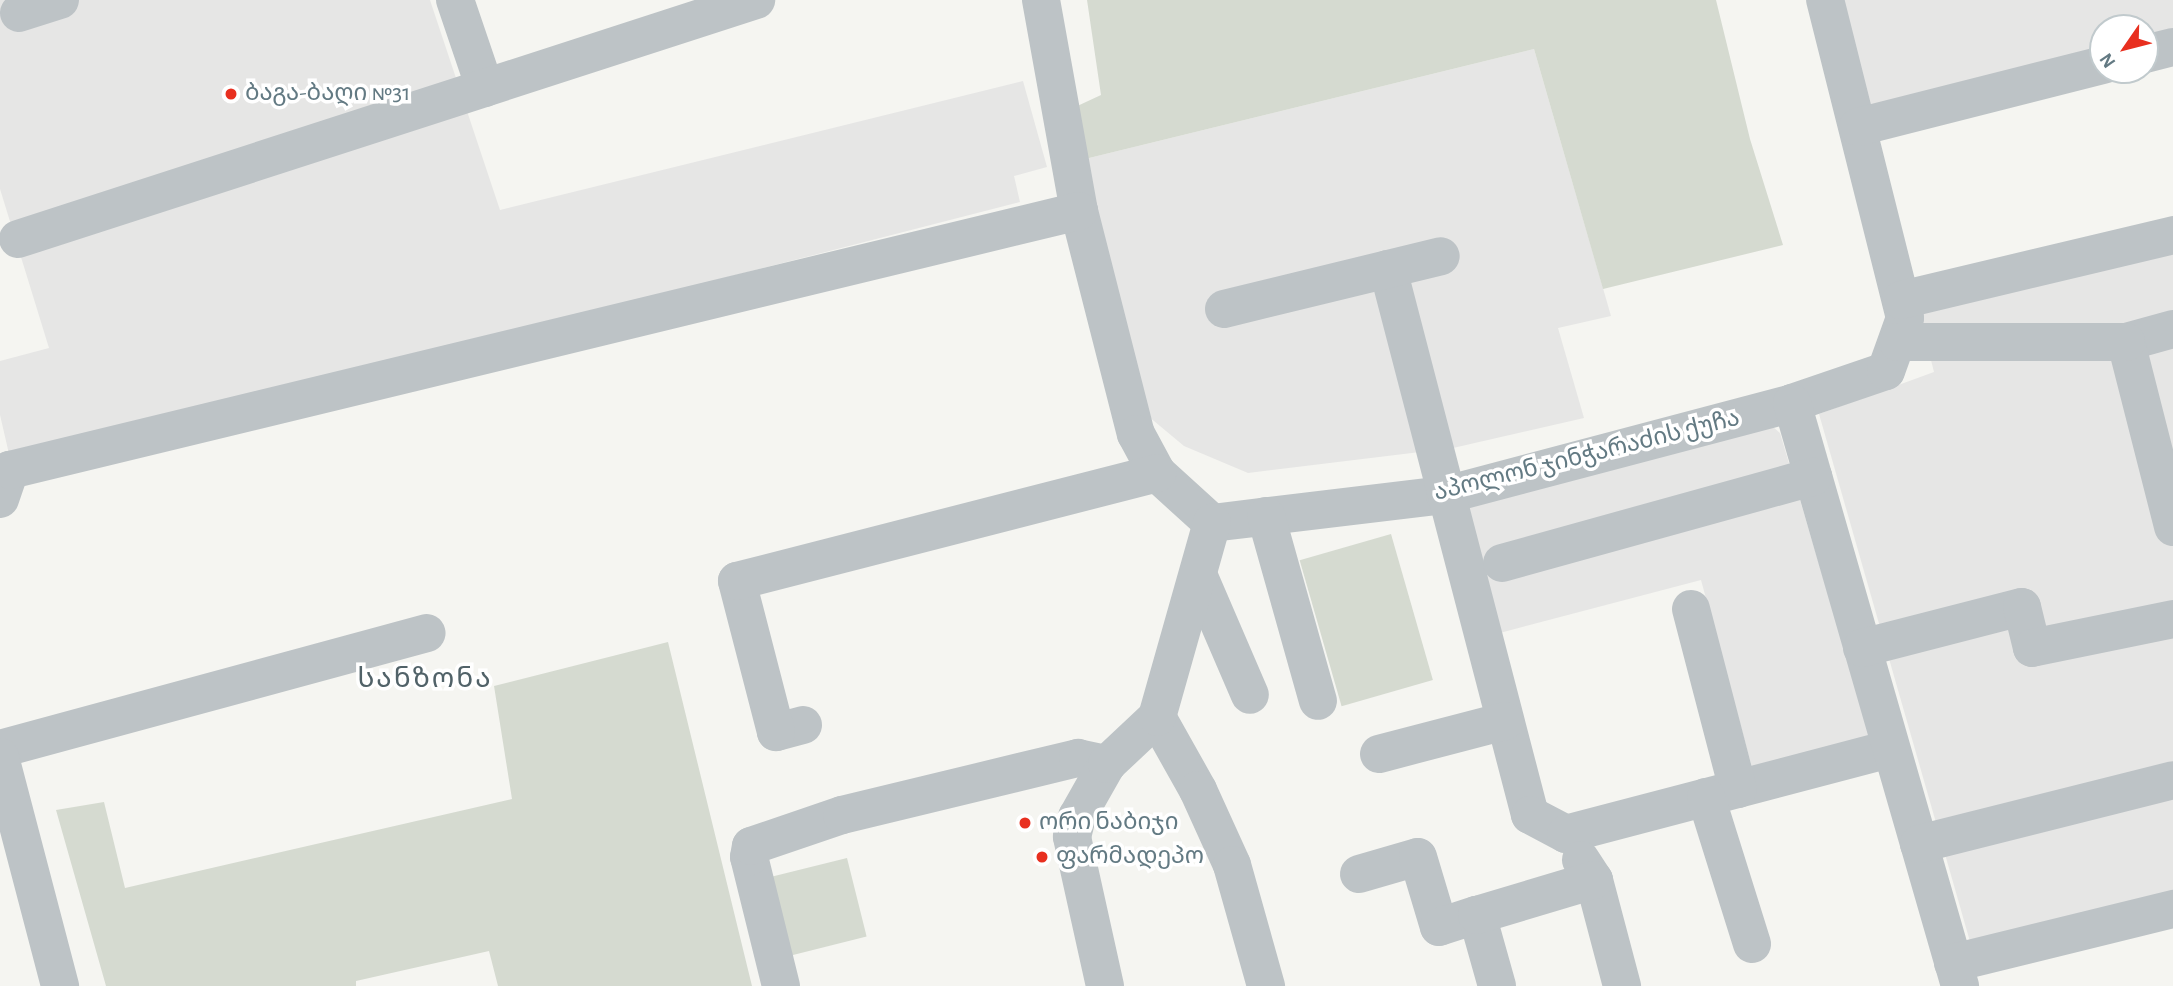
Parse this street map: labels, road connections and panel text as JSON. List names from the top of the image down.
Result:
{
  "streets": {
    "street": ["აპოლონ ჯინჭარაძის ქუჩა"]
  },
  "districts": ["სანზონა"],
  "places": ["ბაგა-ბაღი №31", "ორი ნაბიჯი", "ფარმადეპო"],
  "north": "bottom left"
}
